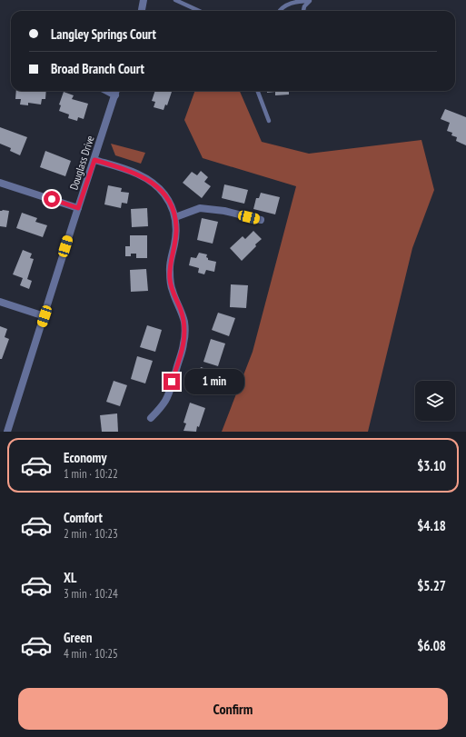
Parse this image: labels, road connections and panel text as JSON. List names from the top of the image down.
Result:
{
  "streets": {
    "street": ["Douglass Drive"]
  },
  "page": {
    "banner": ["Langley Springs Court", "Broad Branch Court"],
    "bubble": "1 min",
    "list": [
      {
        "name": "Economy",
        "note": "1 min · 10:22",
        "value": "$3.10"
      },
      {
        "name": "Comfort",
        "note": "2 min · 10:23",
        "value": "$4.18"
      },
      {
        "name": "XL",
        "note": "3 min · 10:24",
        "value": "$5.27"
      },
      {
        "name": "Green",
        "note": "4 min · 10:25",
        "value": "$6.08"
      }
    ],
    "buttons": "Confirm"
  }
}
